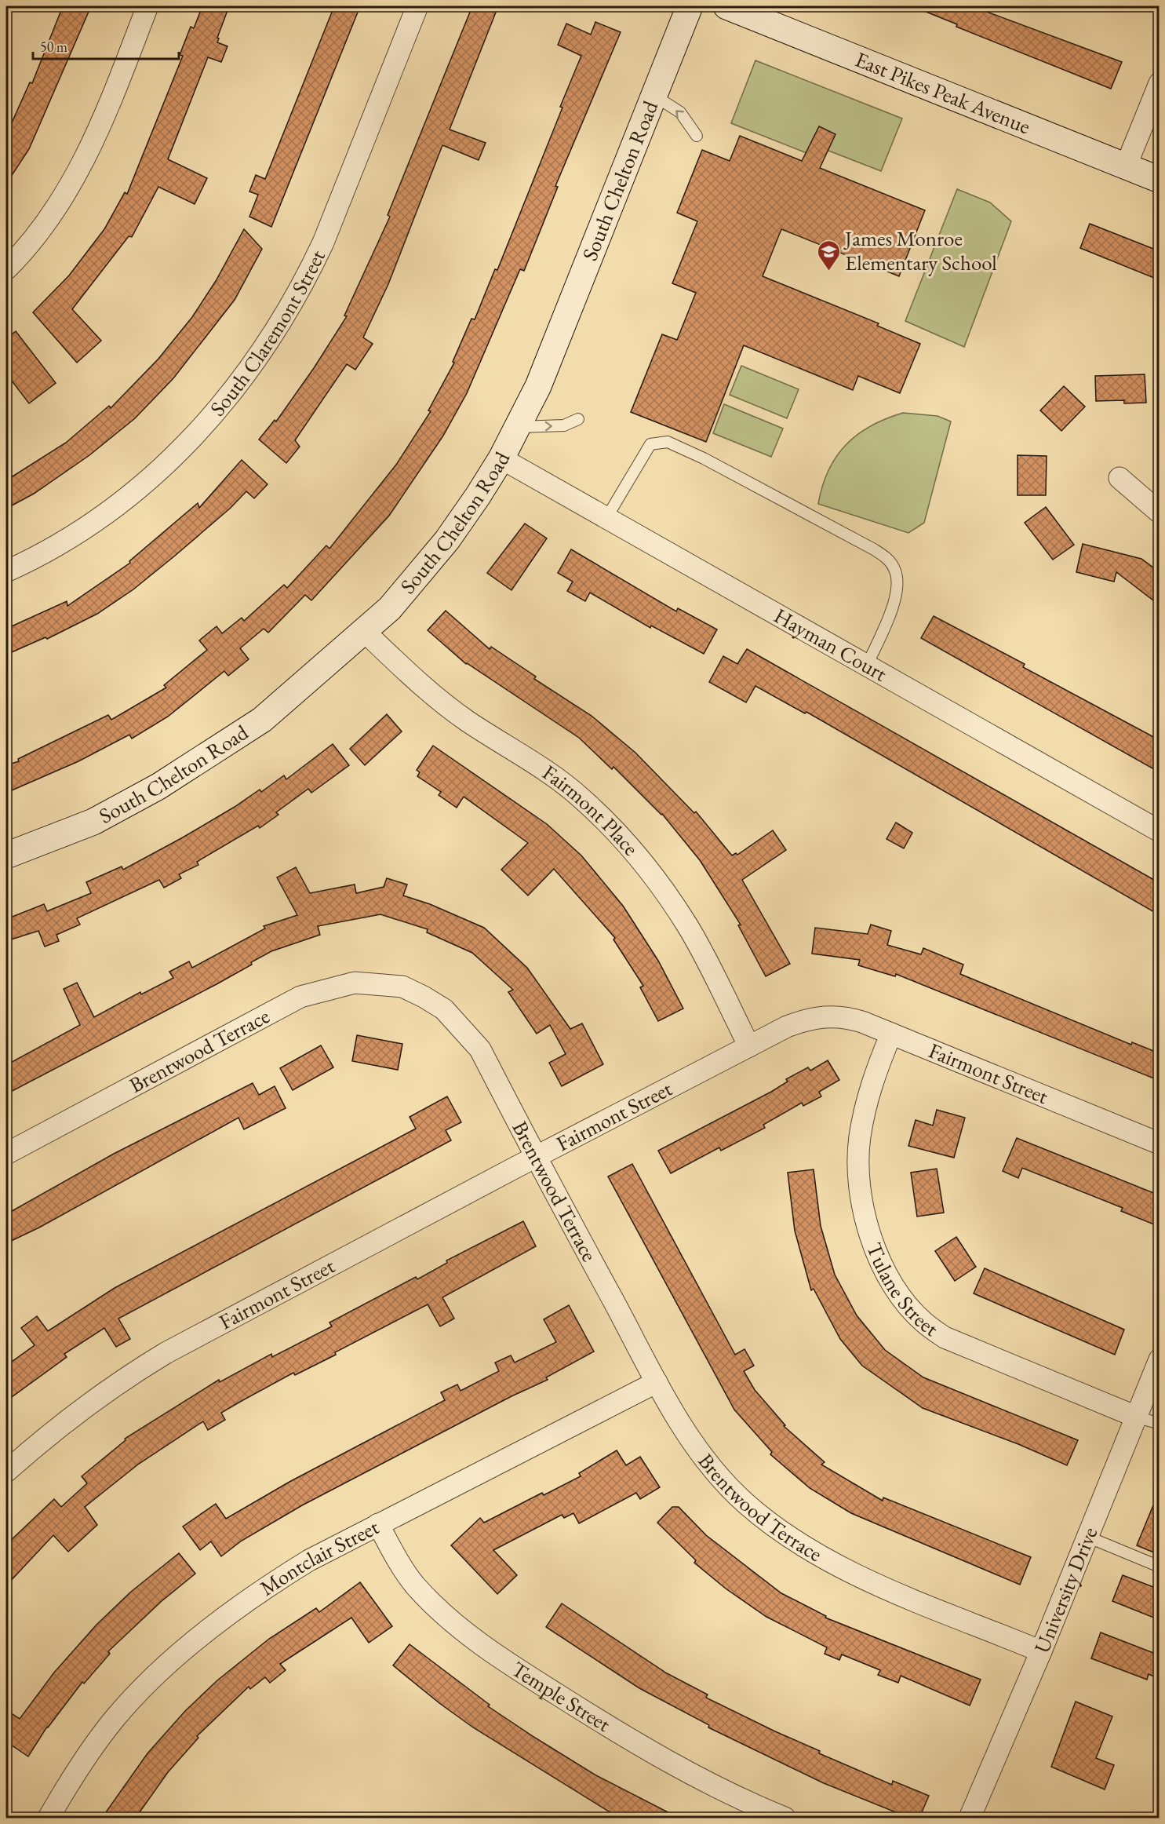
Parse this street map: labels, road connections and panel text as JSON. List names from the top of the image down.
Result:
{
  "streets": {
    "main road": ["East Pikes Peak Avenue", "South Chelton Road"],
    "street": [
      "South Claremont Street",
      "Hayman Court",
      "Fairmont Place",
      "Brentwood Terrace",
      "Fairmont Street",
      "Tulane Street",
      "Montclair Street",
      "University Drive",
      "Temple Street"
    ]
  },
  "crossings": [
    ["South Chelton Road", "Hayman Court"],
    ["South Chelton Road", "Fairmont Place"],
    ["Fairmont Place", "Fairmont Street"],
    ["Brentwood Terrace", "Fairmont Street"],
    ["Brentwood Terrace", "Montclair Street"],
    ["Brentwood Terrace", "University Drive"],
    ["Fairmont Street", "Tulane Street"],
    ["Tulane Street", "University Drive"],
    ["Montclair Street", "Temple Street"]
  ],
  "places": {
    "school or university": ["James Monroe Elementary School"]
  },
  "scale_bar": "50 m"
}
